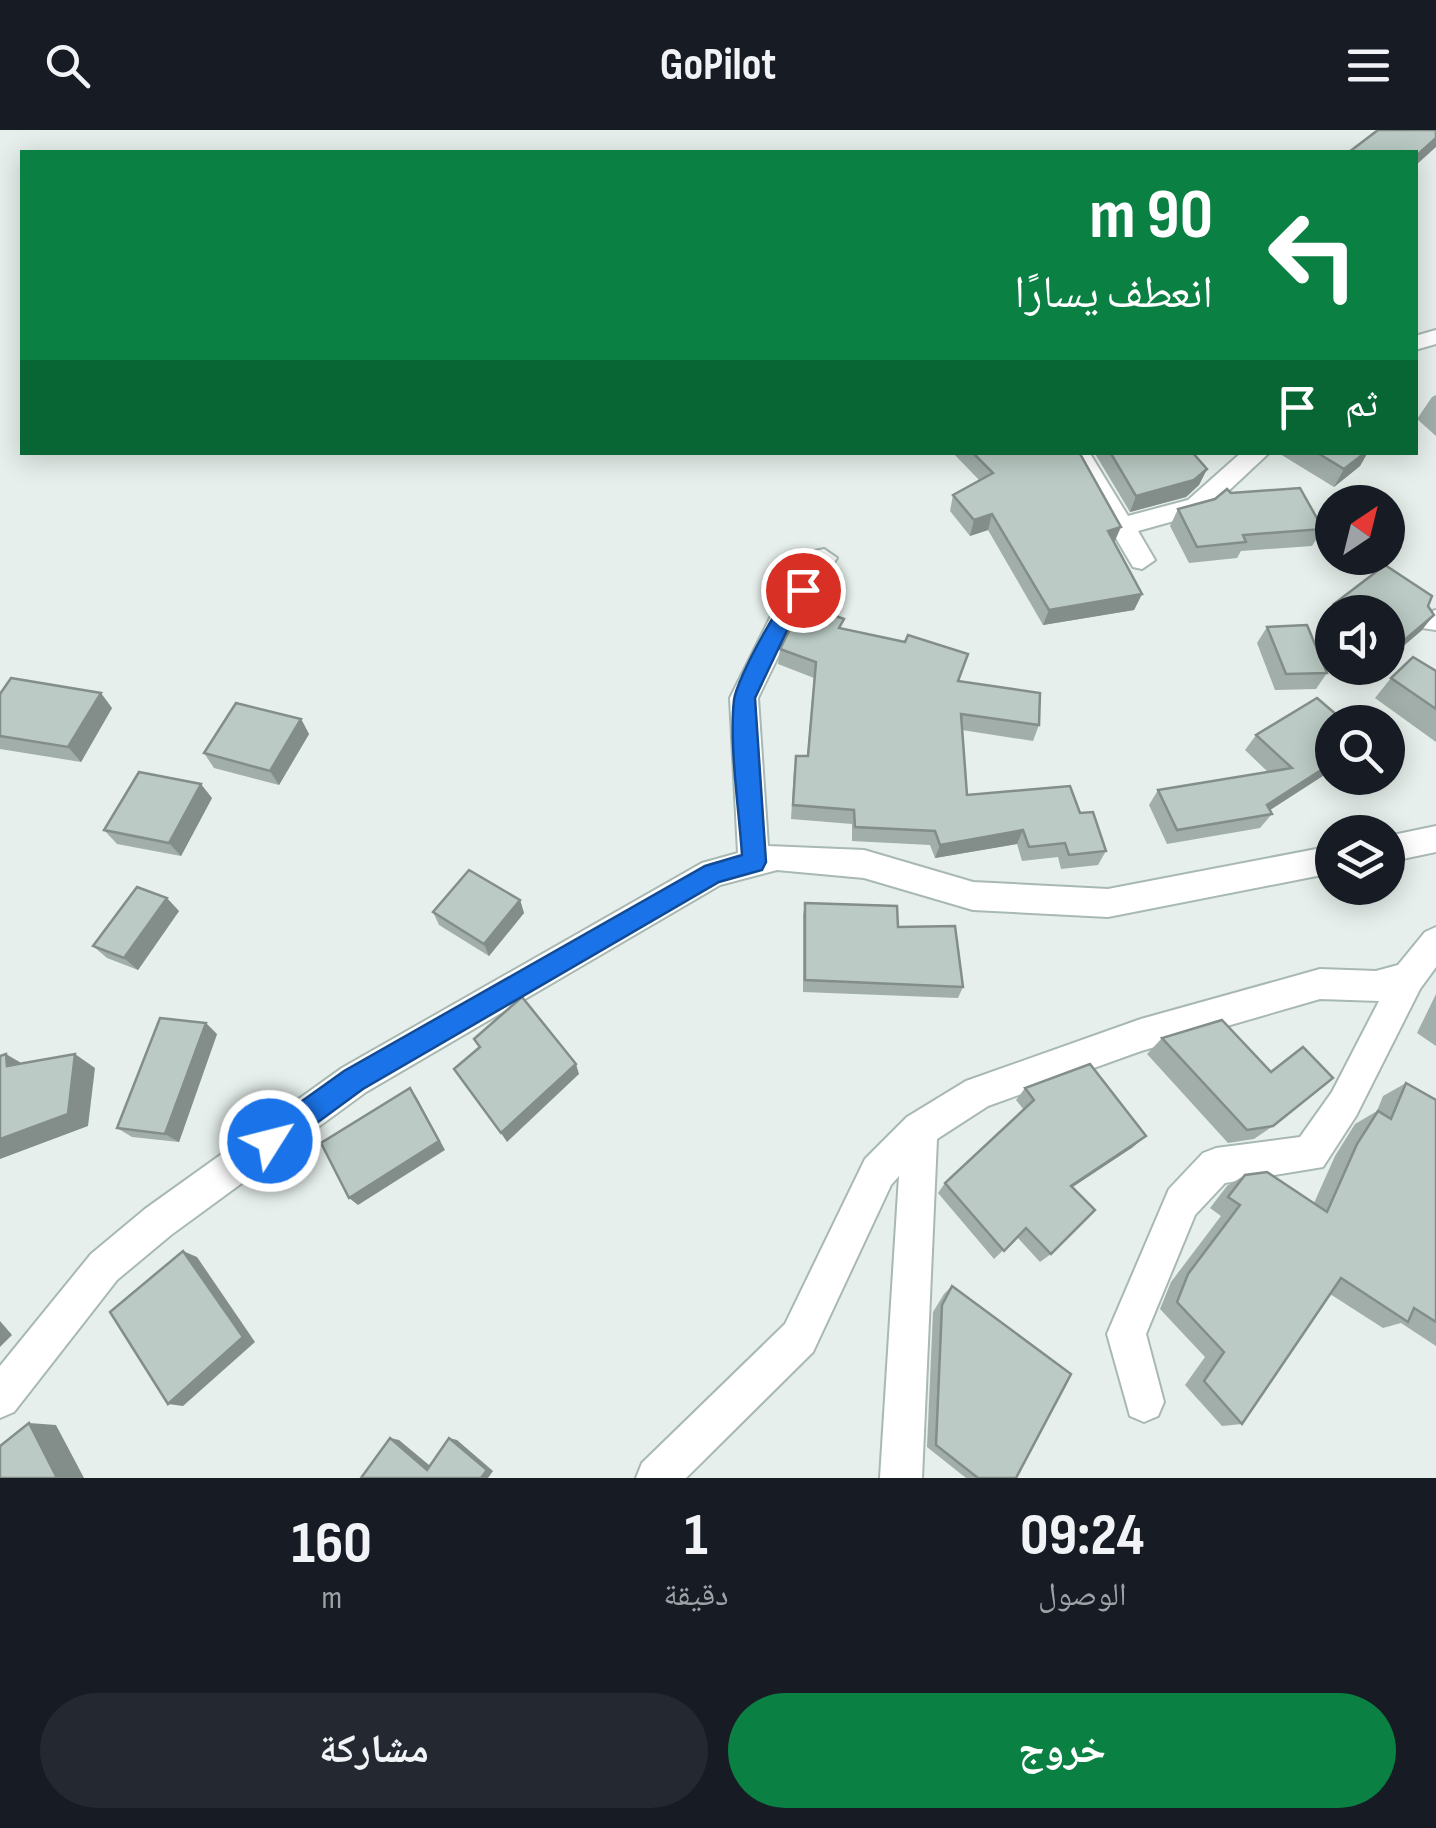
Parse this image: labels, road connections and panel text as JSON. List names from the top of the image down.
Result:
{
  "north": "top right",
  "page": {
    "header": "GoPilot",
    "turn": ["90 m", "انعطف يسارًا"],
    "then": "ثم",
    "eta": [
      "09:24",
      "الوصول",
      "1",
      "دقيقة",
      "160",
      "m"
    ],
    "buttons": ["خروج", "مشاركة"]
  }
}
